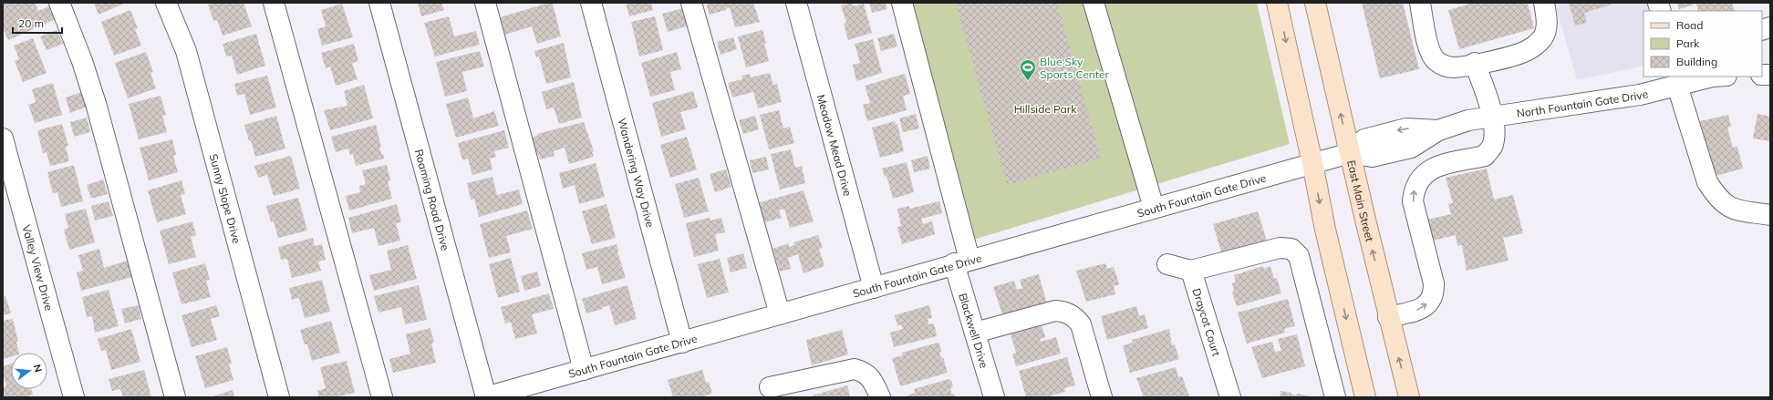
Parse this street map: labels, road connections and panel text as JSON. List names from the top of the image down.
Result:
{
  "streets": {
    "main road": ["East Main Street"],
    "street": [
      "North Fountain Gate Drive",
      "Meadow Mead Drive",
      "Wandering Way Drive",
      "South Fountain Gate Drive",
      "Sunny Slope Drive",
      "Roaming Road Drive",
      "Valley View Drive",
      "Draycot Court",
      "Blackwell Drive"
    ]
  },
  "crossings": [
    ["North Fountain Gate Drive", "South Fountain Gate Drive"],
    ["North Fountain Gate Drive", "East Main Street"],
    ["Meadow Mead Drive", "South Fountain Gate Drive"],
    ["Wandering Way Drive", "South Fountain Gate Drive"],
    ["South Fountain Gate Drive", "Roaming Road Drive"],
    ["South Fountain Gate Drive", "East Main Street"],
    ["South Fountain Gate Drive", "Blackwell Drive"]
  ],
  "parks": ["Hillside Park"],
  "places": {
    "sports": ["Blue Sky Sports Center"]
  },
  "legend": ["Road", "Park", "Building"],
  "scale_bar": "20 m",
  "north": "right"
}
